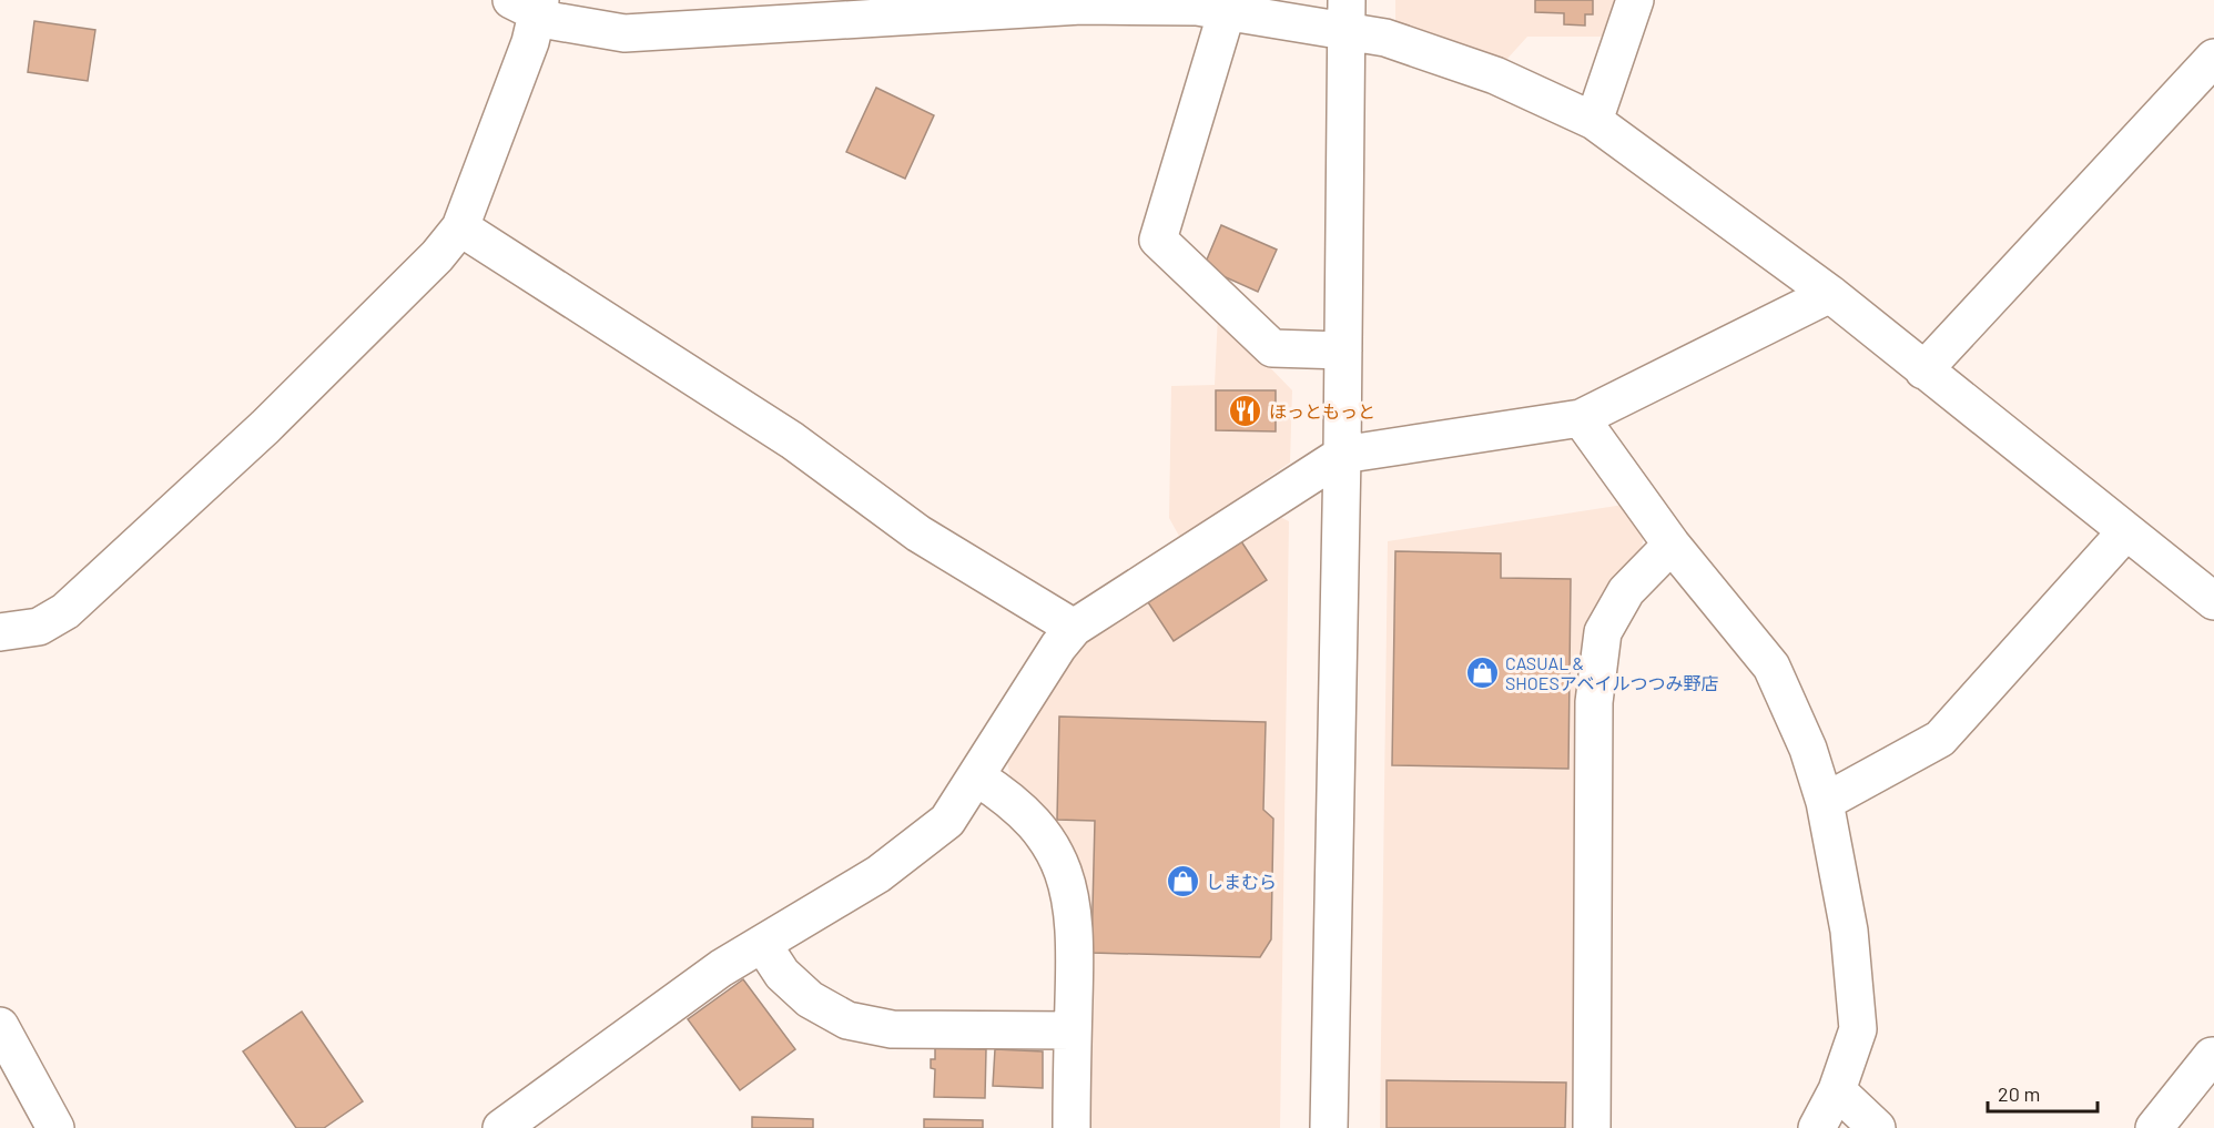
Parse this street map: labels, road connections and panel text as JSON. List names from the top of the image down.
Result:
{
  "places": {
    "restaurant": ["ほっともっと"],
    "shop": ["CASUAL & SHOESアベイルつつみ野店", "しまむら"]
  },
  "scale_bar": "20 m"
}
